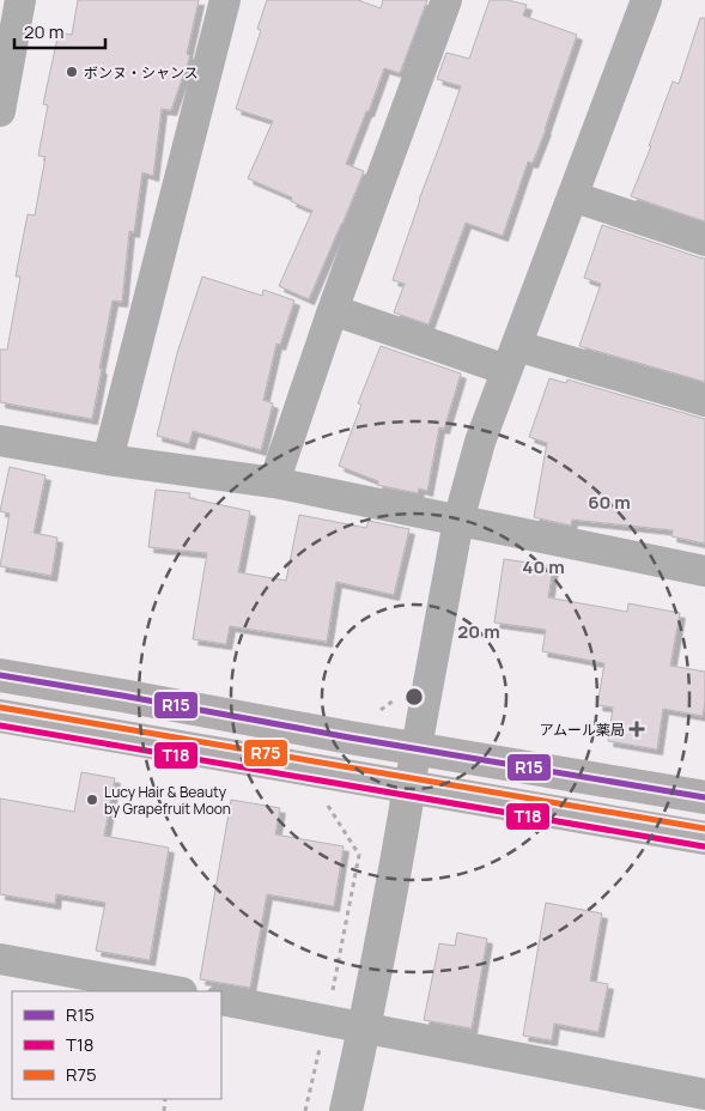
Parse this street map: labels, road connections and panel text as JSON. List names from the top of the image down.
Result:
{
  "places": {
    "other": ["ボンヌ・シャンス", "Lucy Hair & Beauty by Grapefruit Moon"],
    "health": ["アムール薬局"]
  },
  "lines": ["transit line R15", "transit line R75", "transit line T18"],
  "legend": ["R15", "T18", "R75"],
  "scale_bar": "20 m",
  "rings": ["60 m", "40 m", "20 m"]
}
